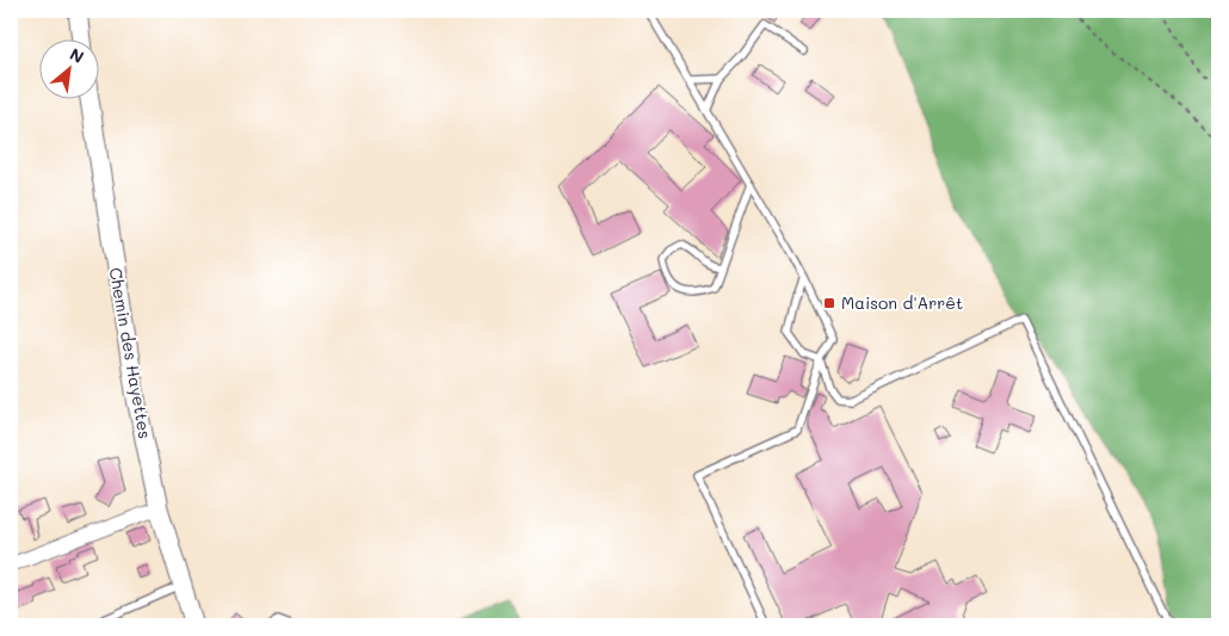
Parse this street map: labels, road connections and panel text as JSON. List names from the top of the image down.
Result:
{
  "streets": {
    "street": ["Chemin des Hayettes"]
  },
  "places": {
    "transit": ["Maison d'Arrêt"]
  },
  "north": "top right"
}
